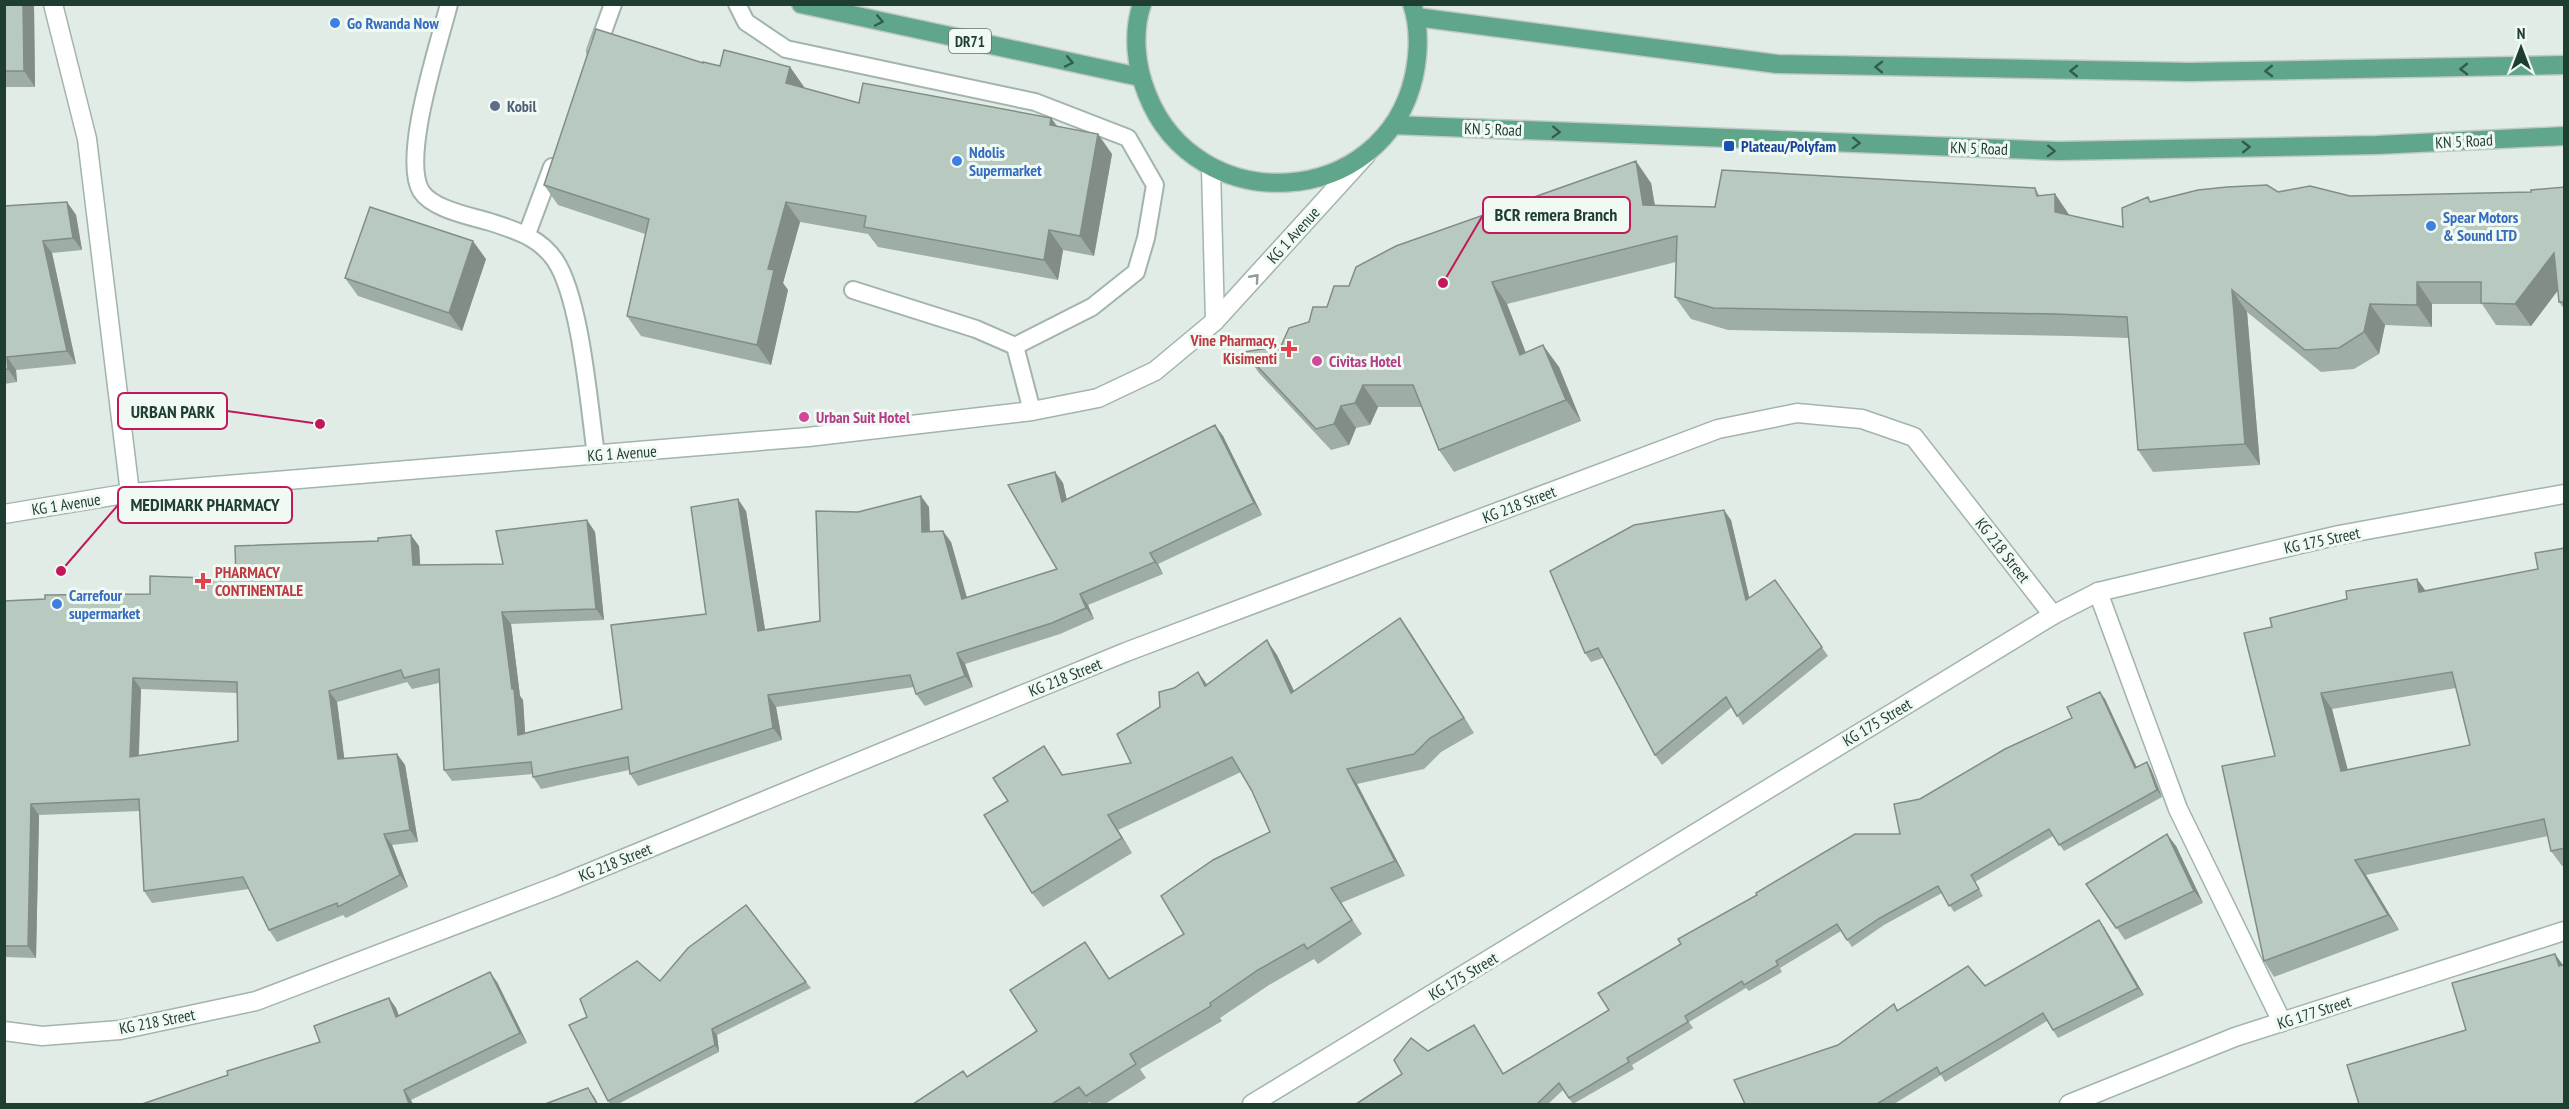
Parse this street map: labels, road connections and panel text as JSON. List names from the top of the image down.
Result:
{
  "streets": {
    "main road": ["DR71", "KN 5 Road"],
    "street": [
      "KG 1 Avenue",
      "KG 218 Street",
      "KG 175 Street",
      "KG 177 Street"
    ]
  },
  "crossings": [
    ["KG 218 Street", "KG 175 Street"]
  ],
  "places": {
    "other": [
      "Go Rwanda Now",
      "Kobil",
      "Ndolis Supermarket",
      "Spear Motors & Sound LTD",
      "BCR remera Branch",
      "Civitas Hotel",
      "Urban Suit Hotel",
      "URBAN PARK",
      "MEDIMARK PHARMACY",
      "Carrefour supermarket"
    ],
    "transit": ["Plateau/Polyfam"],
    "health": ["Vine Pharmacy, Kisimenti", "PHARMACY CONTINENTALE"]
  },
  "north": "top"
}
